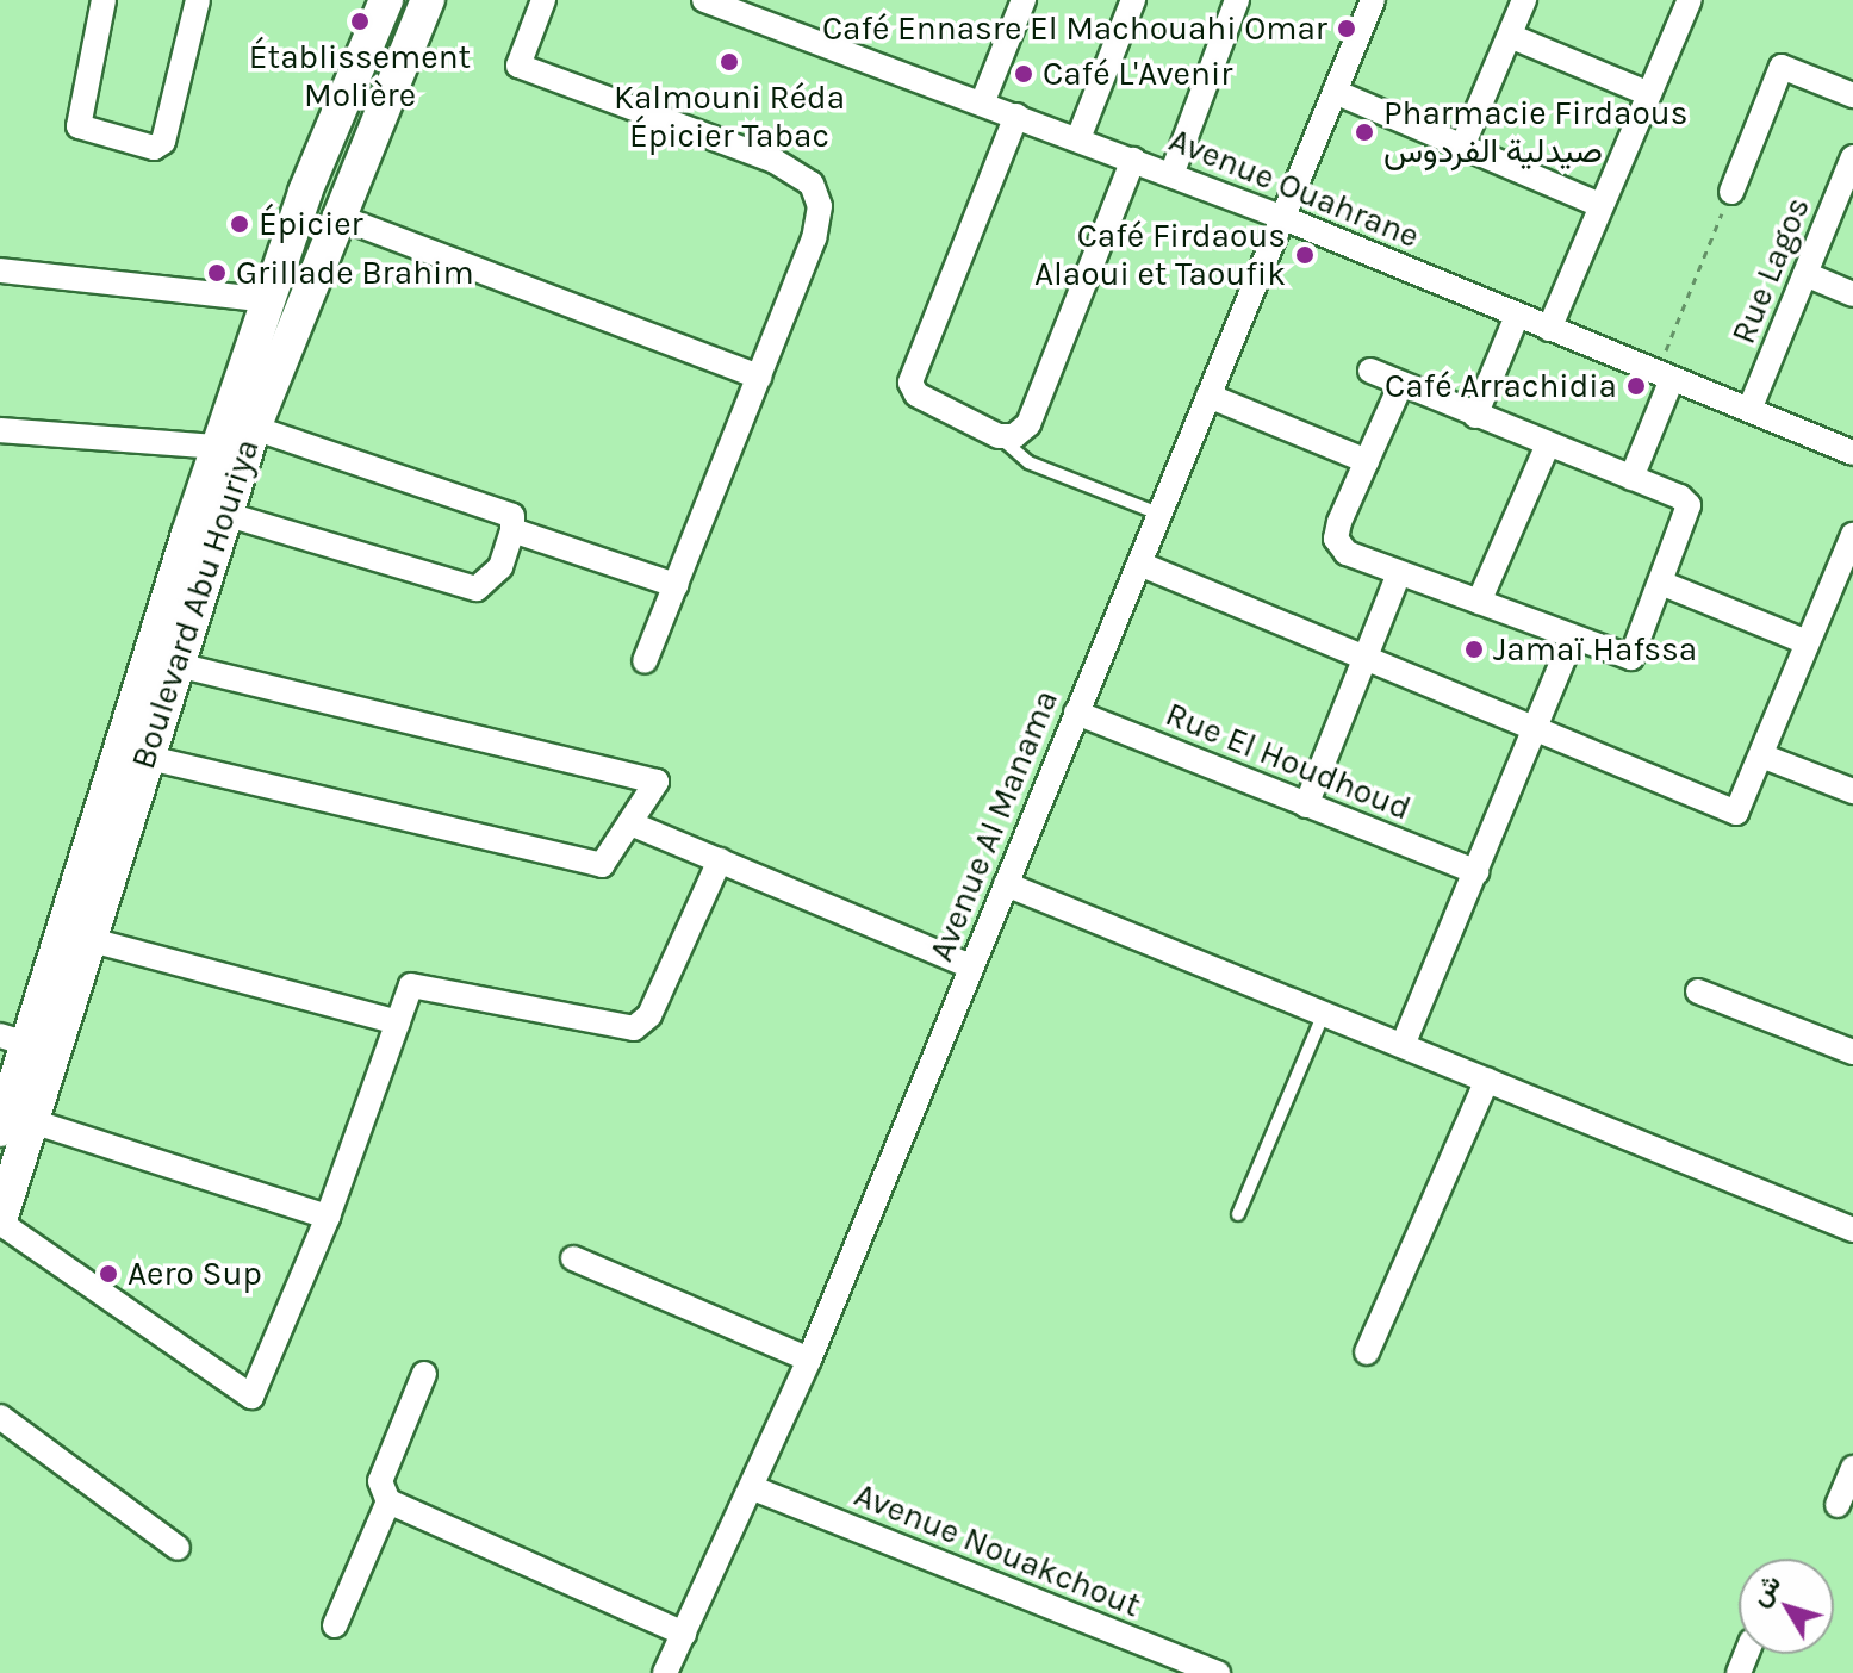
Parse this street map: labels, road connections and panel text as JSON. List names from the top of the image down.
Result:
{
  "streets": {
    "main road": ["Boulevard Abu Houriya"],
    "street": [
      "Avenue Ouahrane",
      "Rue Lagos",
      "Rue El Houdhoud",
      "Avenue Al Manama",
      "Avenue Nouakchout"
    ]
  },
  "crossings": [
    ["Avenue Ouahrane", "Rue Lagos"],
    ["Avenue Ouahrane", "Avenue Al Manama"],
    ["Rue El Houdhoud", "Avenue Al Manama"],
    ["Avenue Al Manama", "Avenue Nouakchout"]
  ],
  "places": [
    "Établissement Molière",
    "Café Ennasre El Machouahi Omar",
    "Kalmouni Réda Épicier Tabac",
    "Café L'Avenir",
    "Pharmacie Firdaous صيدلية الفردوس",
    "Épicier",
    "Café Firdaous Alaoui et Taoufik",
    "Grillade Brahim",
    "Café Arrachidia",
    "Jamaï Hafssa",
    "Aero Sup"
  ],
  "north": "top left"
}
